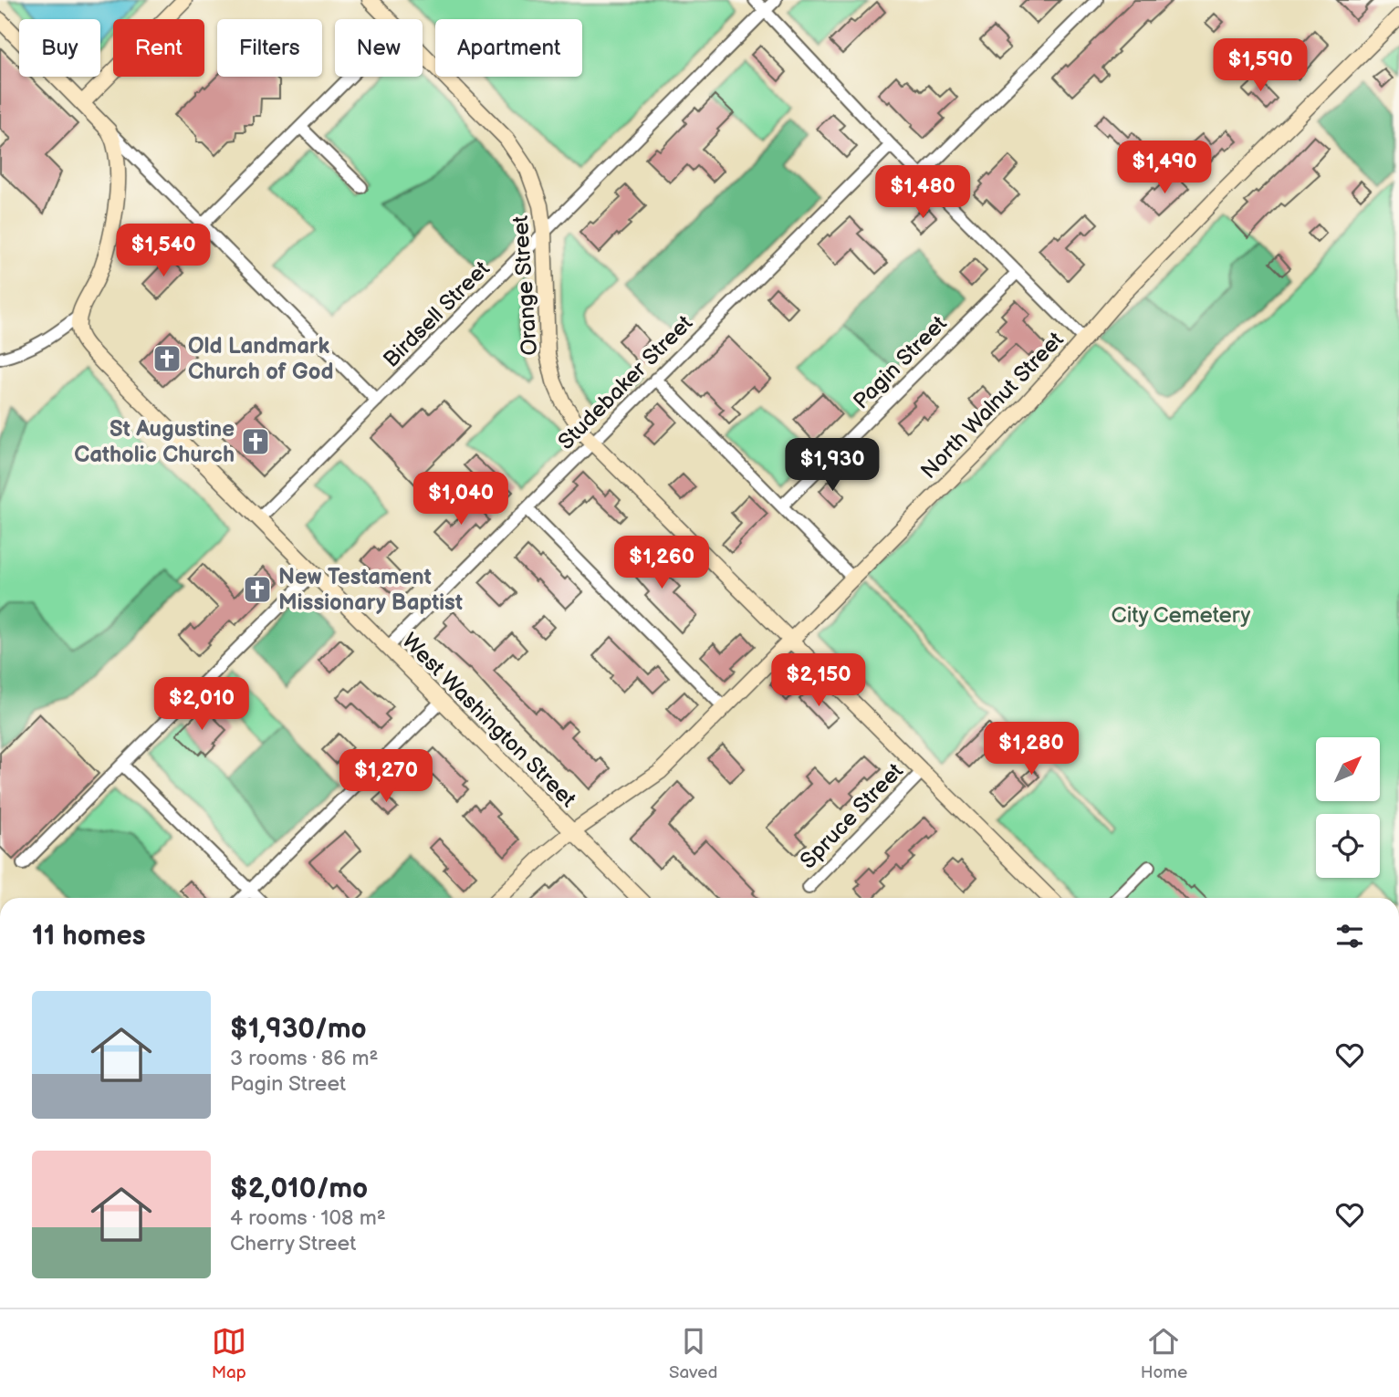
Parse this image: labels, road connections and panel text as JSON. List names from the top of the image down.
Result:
{
  "streets": {
    "street": [
      "Orange Street",
      "Birdsell Street",
      "Pagin Street",
      "Studebaker Street",
      "North Walnut Street",
      "West Washington Street",
      "Spruce Street"
    ]
  },
  "crossings": [
    ["Orange Street", "Birdsell Street"],
    ["Orange Street", "Studebaker Street"],
    ["Orange Street", "North Walnut Street"],
    ["Orange Street", "Spruce Street"],
    ["Birdsell Street", "West Washington Street"],
    ["Studebaker Street", "West Washington Street"],
    ["North Walnut Street", "West Washington Street"]
  ],
  "parks": ["City Cemetery"],
  "places": {
    "church": ["Old Landmark Church of God", "St Augustine Catholic Church", "New Testament Missionary Baptist"]
  },
  "north": "top right",
  "page": {
    "chip": [
      "Buy",
      "Rent",
      "Filters",
      "New",
      "Apartment"
    ],
    "price": [
      "$1,590",
      "$1,490",
      "$1,480",
      "$1,540",
      "$1,930",
      "$1,040",
      "$1,260",
      "$2,150",
      "$2,010",
      "$1,280",
      "$1,270"
    ],
    "heading": "11 homes",
    "list": [
      {
        "name": "$1,930/mo",
        "note": "3 rooms · 86 m² · Pagin Street"
      },
      {
        "name": "$2,010/mo",
        "note": "4 rooms · 108 m² · Cherry Street"
      }
    ],
    "tabs": ["Map", "Saved", "Home"]
  }
}
